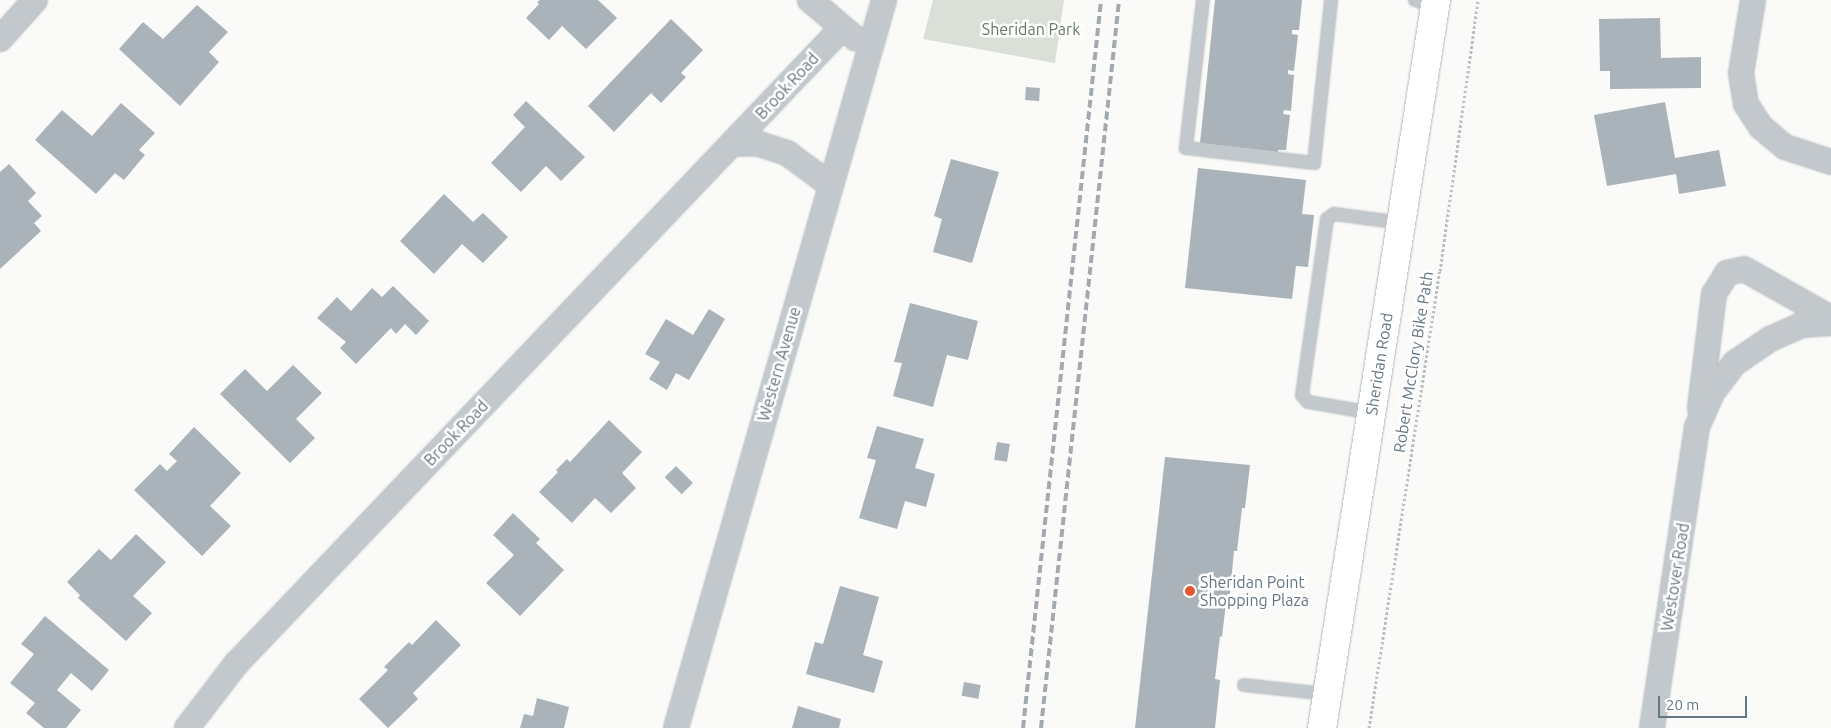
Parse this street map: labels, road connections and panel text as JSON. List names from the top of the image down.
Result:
{
  "streets": {
    "main road": ["Sheridan Road"],
    "street": ["Brook Road", "Western Avenue", "Westover Road"],
    "path": ["Robert McClory Bike Path"]
  },
  "crossings": [
    ["Brook Road", "Western Avenue"]
  ],
  "parks": ["Sheridan Park"],
  "places": ["Sheridan Point Shopping Plaza"],
  "scale_bar": "20 m"
}
